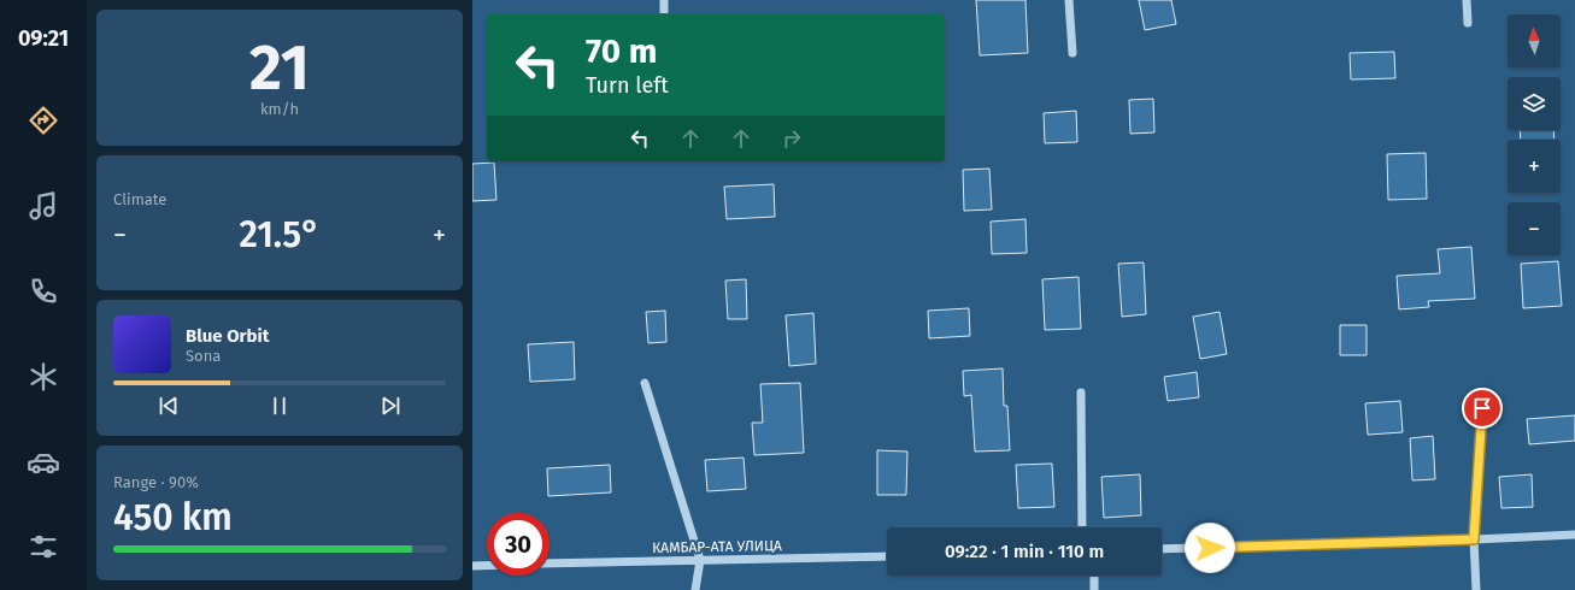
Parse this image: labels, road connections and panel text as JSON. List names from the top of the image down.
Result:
{
  "streets": {
    "street": ["КАМБАР-АТА УЛИЦА"]
  },
  "north": "top",
  "page": {
    "tabs": "09:21",
    "tile": [
      ["21", "km/h"],
      "Climate",
      ["Range · 90%", "450 km"]
    ],
    "map_buttons": ["+", "−"],
    "turn": ["70 m", "Turn left"],
    "heat": ["−", "21.5°", "+"],
    "song": ["Blue Orbit", "Sona"],
    "limit": "30",
    "trip": "09:22 · 1 min · 110 m"
  }
}
